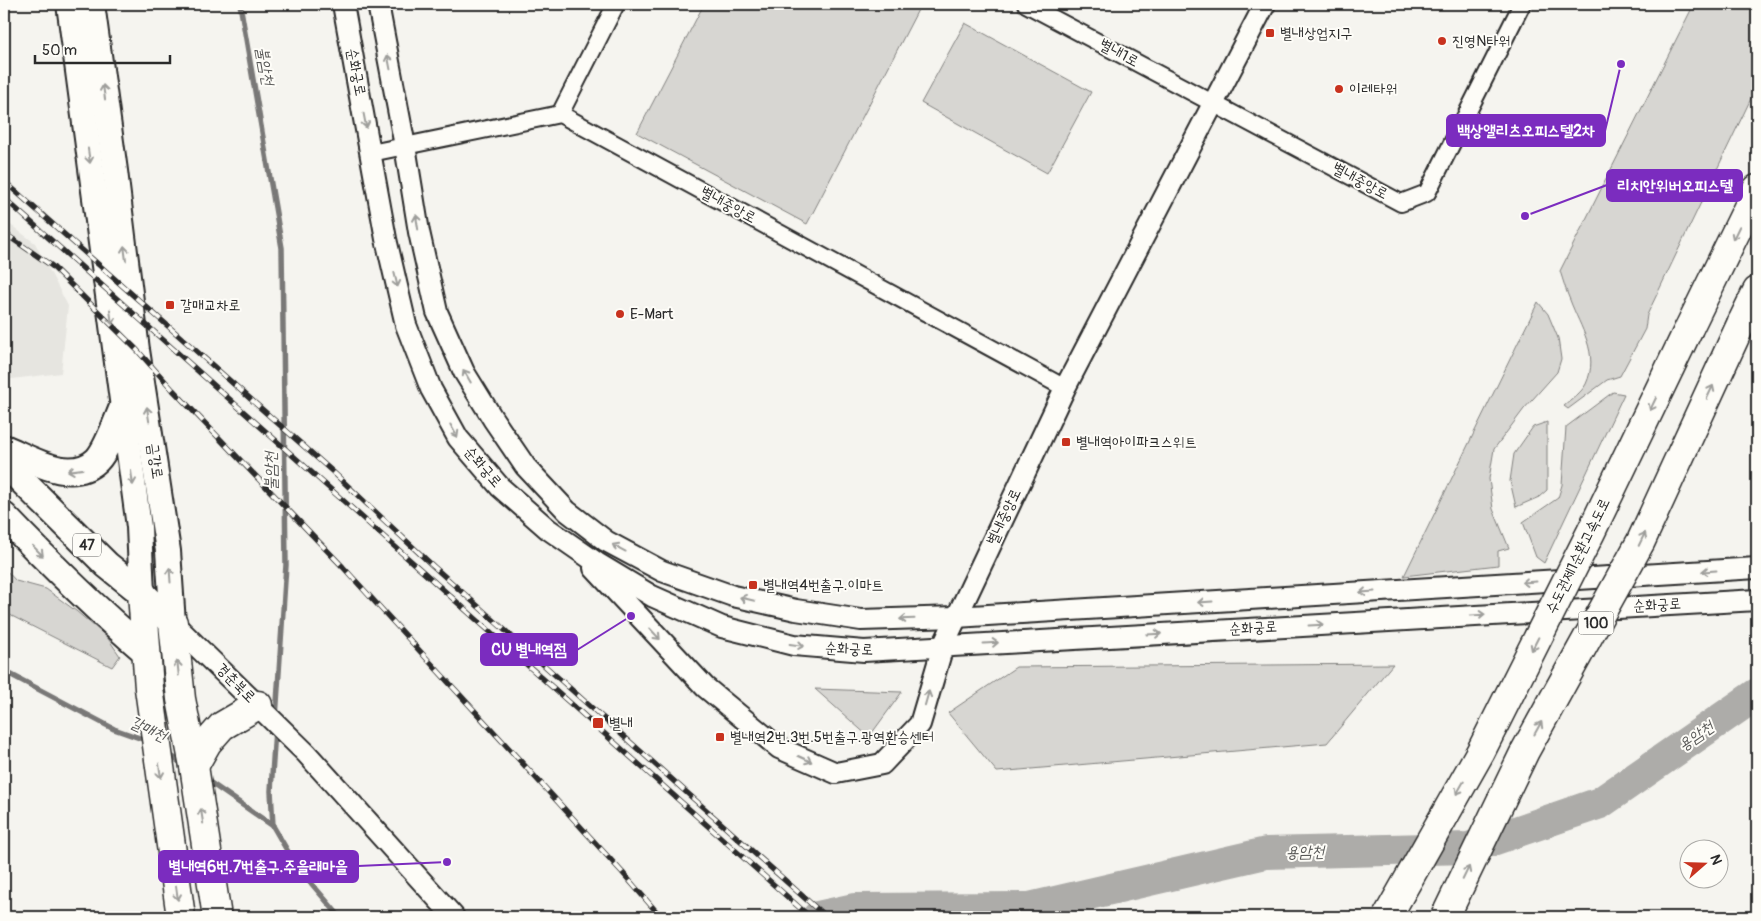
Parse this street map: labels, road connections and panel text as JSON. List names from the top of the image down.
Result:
{
  "streets": {
    "highway": ["금강로", "수도권제1순환고속도로", "100"],
    "main road": ["47", "경춘북로"],
    "street": ["별내1로", "순화궁로", "별내중앙로"]
  },
  "crossings": [
    ["별내1로", "별내중앙로"],
    ["순화궁로", "별내중앙로"],
    ["금강로", "경춘북로"]
  ],
  "water": ["불암천", "갈매천", "용암천"],
  "places": {
    "transit": [
      "별내상업지구",
      "갈매교차로",
      "별내역아이파크스위트",
      "별내역4번출구.이마트",
      "별내",
      "별내역2번.3번.5번출구.광역환승센터"
    ],
    "other": [
      "진영N타워",
      "백상앨리츠오피스텔2차",
      "이레타워",
      "리치안위버오피스텔",
      "E-Mart",
      "CU 별내역점",
      "별내역6번.7번출구.주을래마을"
    ]
  },
  "scale_bar": "50 m",
  "north": "right"
}
